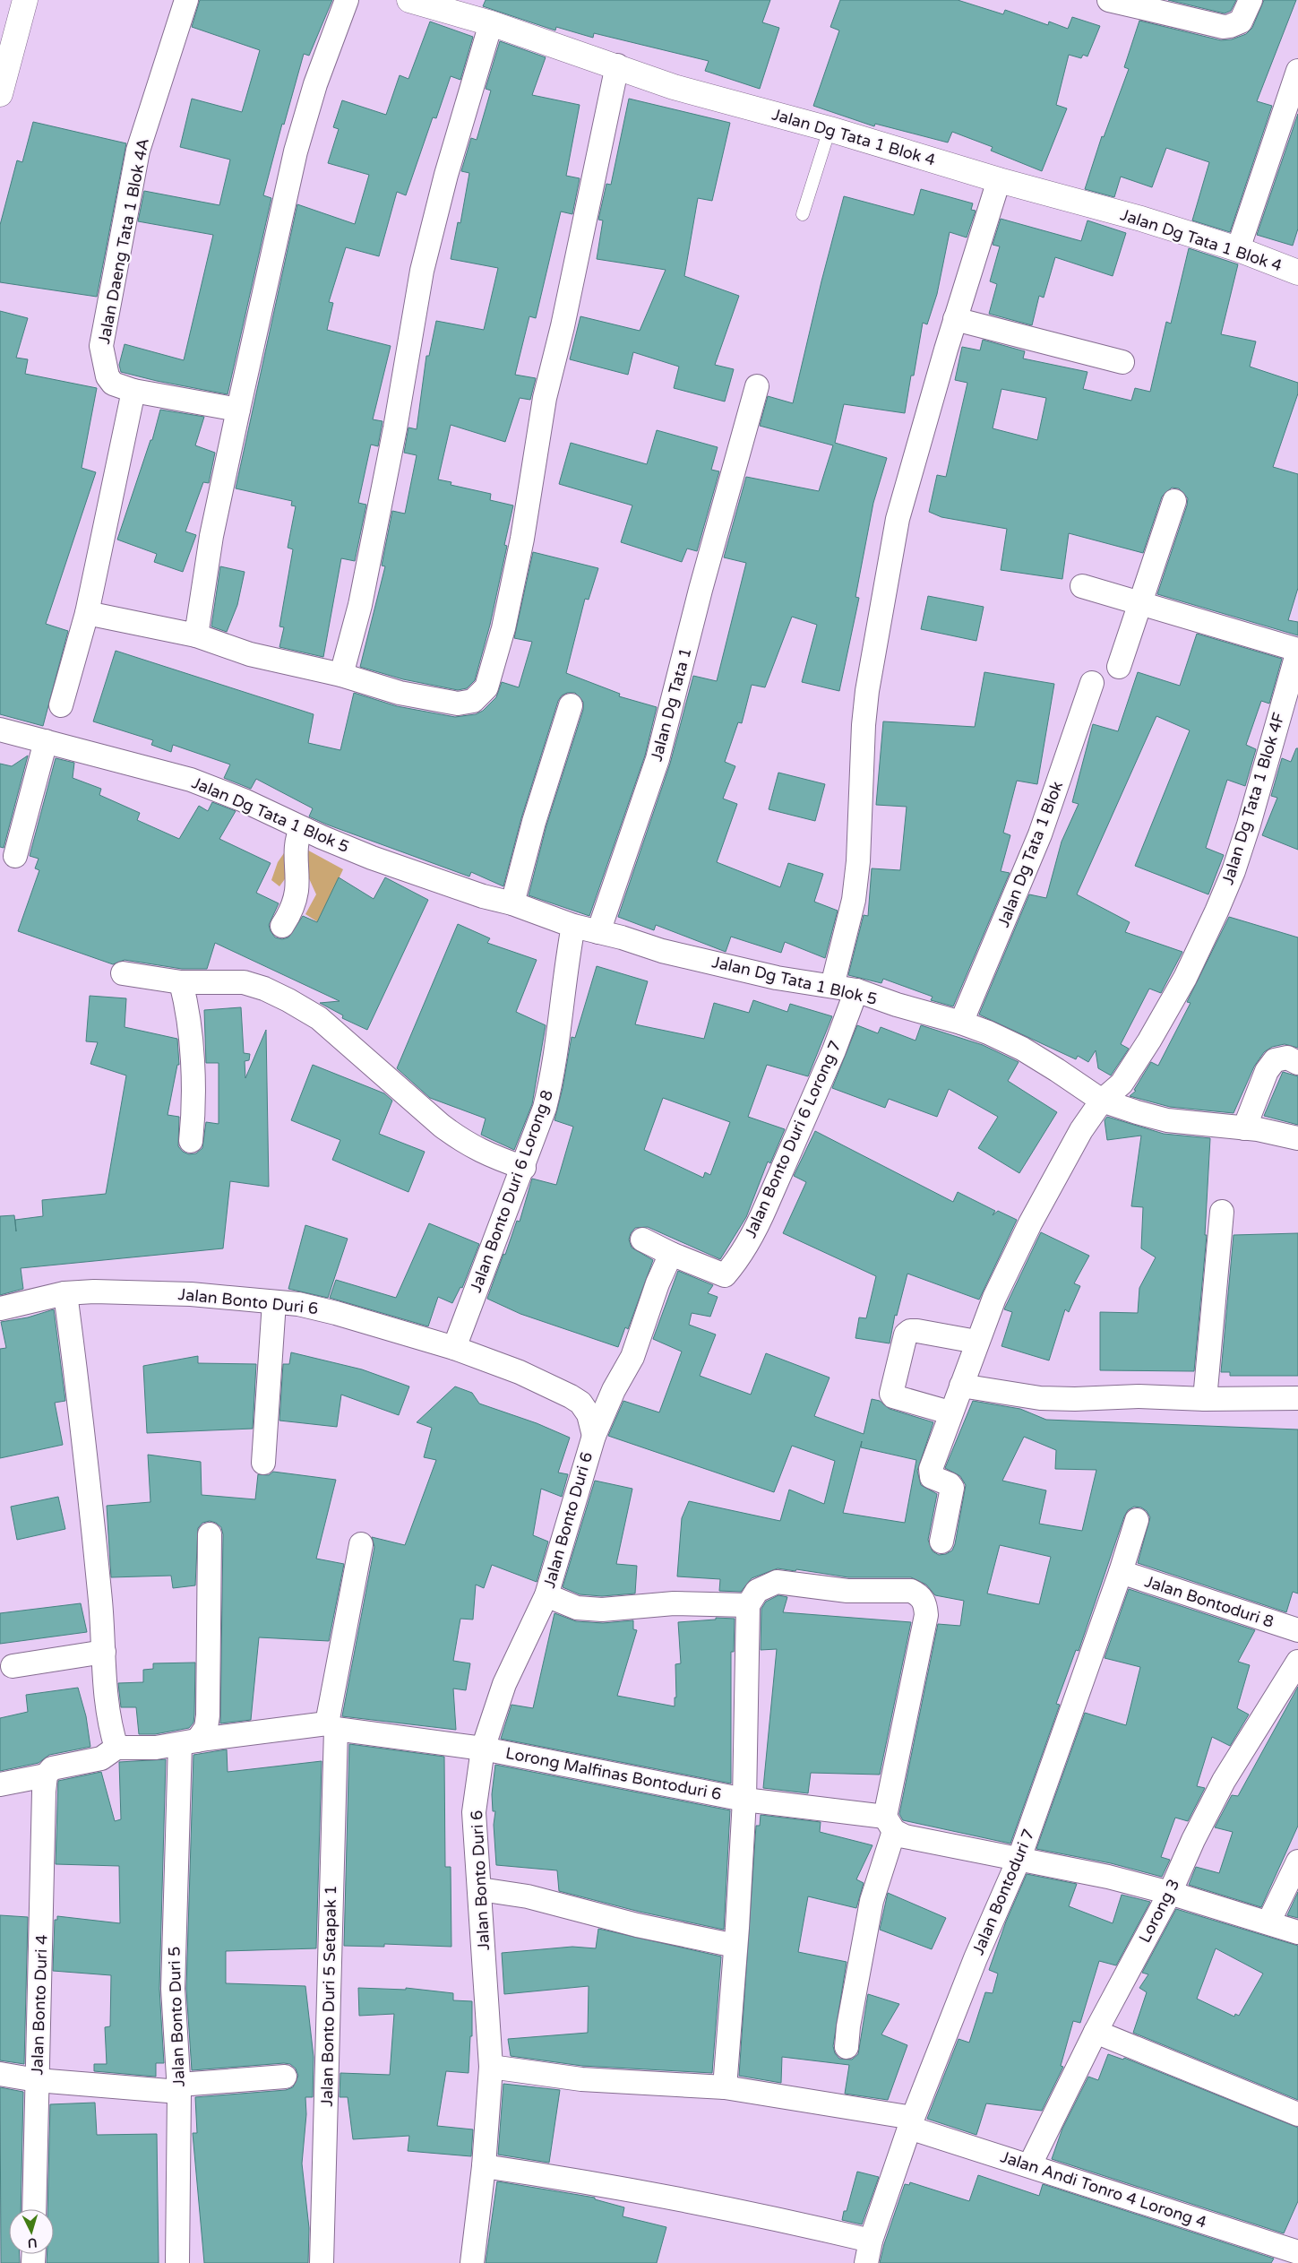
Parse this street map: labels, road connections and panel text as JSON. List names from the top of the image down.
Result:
{
  "streets": {
    "street": [
      "Jalan Dg Tata 1 Blok 4",
      "Jalan Daeng Tata 1 Blok 4A",
      "Jalan Dg Tata 1",
      "Jalan Dg Tata 1 Blok 4F",
      "Jalan Dg Tata 1 Blok 5",
      "Jalan Dg Tata 1 Blok",
      "Jalan Bonto Duri 6 Lorong 7",
      "Jalan Bonto Duri 6 Lorong 8",
      "Jalan Bonto Duri 6",
      "Jalan Bontoduri 8",
      "Lorong Malfinas Bontoduri 6",
      "Jalan Bontoduri 7",
      "Lorong 3",
      "Jalan Bonto Duri 5 Setapak 1",
      "Jalan Bonto Duri 4",
      "Jalan Bonto Duri 5",
      "Jalan Andi Tonro 4 Lorong 4"
    ]
  },
  "crossings": [
    ["Jalan Dg Tata 1", "Jalan Dg Tata 1 Blok 5"],
    ["Jalan Dg Tata 1 Blok 4F", "Jalan Dg Tata 1 Blok 5"],
    ["Jalan Dg Tata 1 Blok 5", "Jalan Dg Tata 1 Blok"],
    ["Jalan Dg Tata 1 Blok 5", "Jalan Bonto Duri 6 Lorong 7"],
    ["Jalan Dg Tata 1 Blok 5", "Jalan Bonto Duri 6 Lorong 8"],
    ["Jalan Bonto Duri 6 Lorong 7", "Jalan Bonto Duri 6"],
    ["Jalan Bonto Duri 6 Lorong 8", "Jalan Bonto Duri 6"],
    ["Jalan Bonto Duri 6", "Lorong Malfinas Bontoduri 6"],
    ["Jalan Bonto Duri 6", "Jalan Andi Tonro 4 Lorong 4"],
    ["Jalan Bontoduri 8", "Jalan Bontoduri 7"],
    ["Lorong Malfinas Bontoduri 6", "Jalan Bontoduri 7"],
    ["Lorong Malfinas Bontoduri 6", "Lorong 3"],
    ["Lorong Malfinas Bontoduri 6", "Jalan Bonto Duri 5 Setapak 1"],
    ["Lorong Malfinas Bontoduri 6", "Jalan Bonto Duri 5"],
    ["Jalan Bontoduri 7", "Jalan Andi Tonro 4 Lorong 4"],
    ["Lorong 3", "Jalan Andi Tonro 4 Lorong 4"]
  ],
  "north": "bottom"
}
